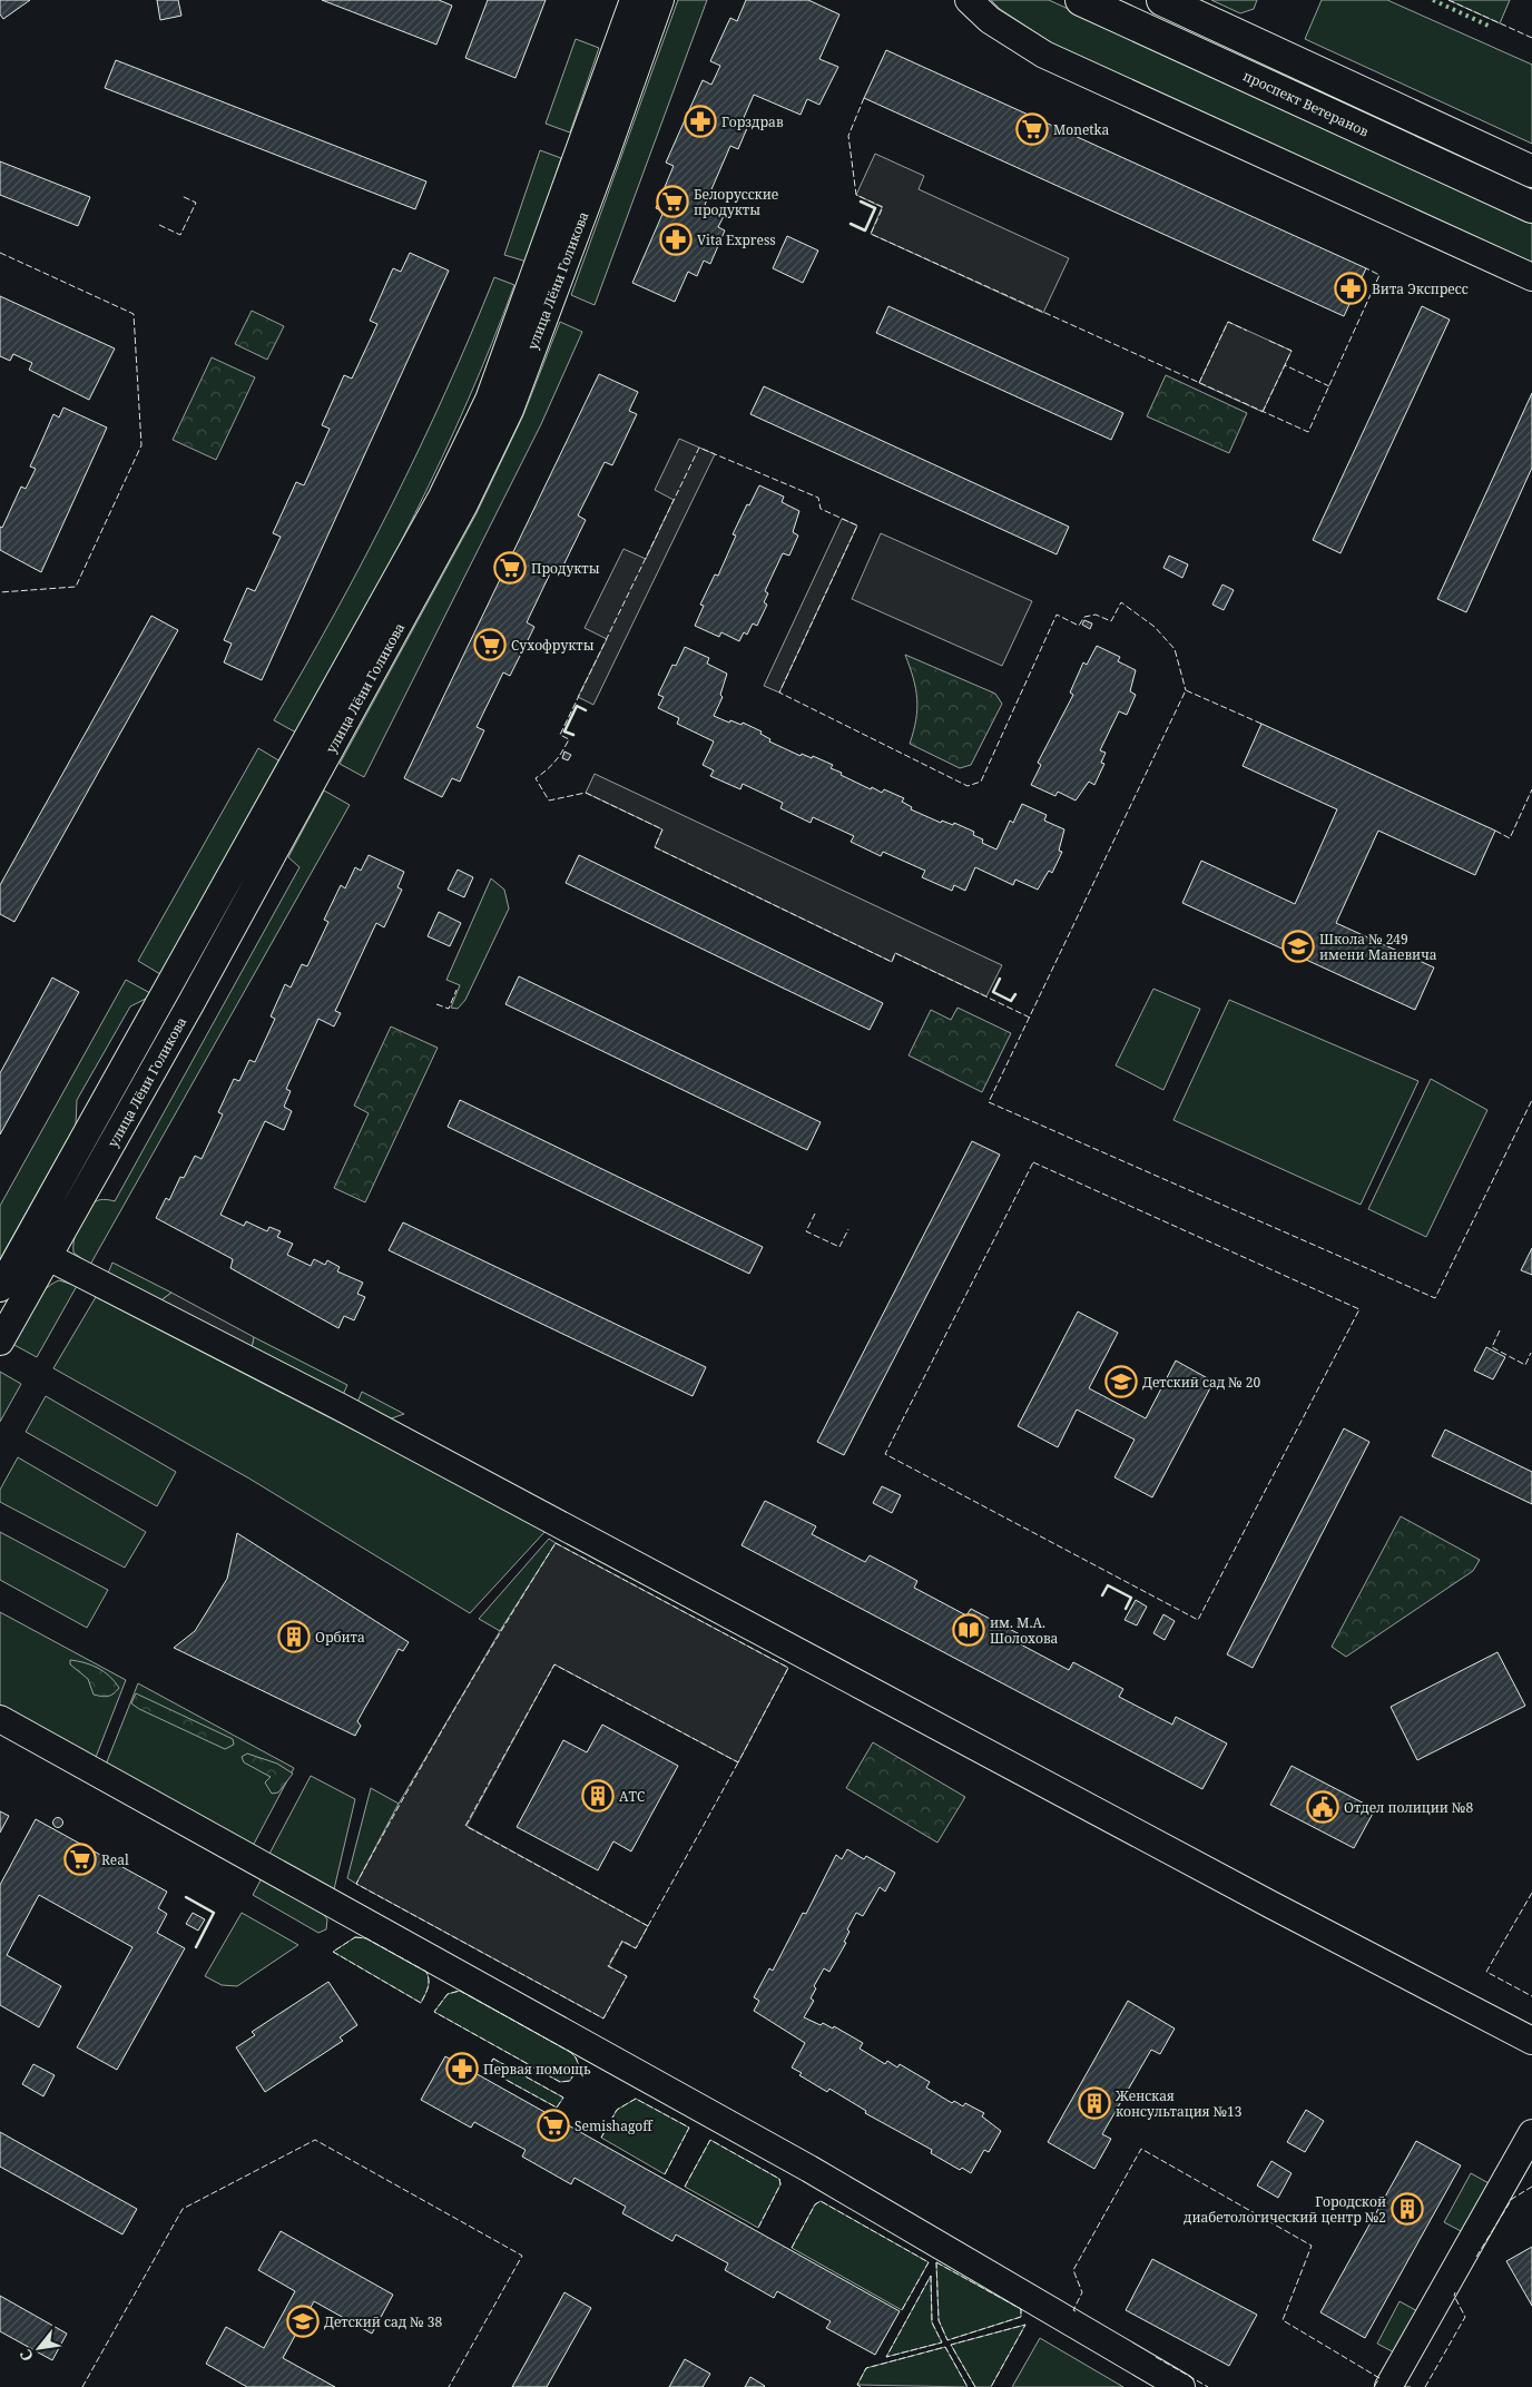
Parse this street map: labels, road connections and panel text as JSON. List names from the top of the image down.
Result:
{
  "streets": {
    "main road": ["проспект Ветеранов"],
    "street": ["улица Лёни Голикова"]
  },
  "places": {
    "pharmacy": [
      "Горздрав",
      "Vita Express",
      "Вита Экспресс",
      "Первая помощь"
    ],
    "supermarket": [
      "Monetka",
      "Белорусские продукты",
      "Продукты",
      "Сухофрукты",
      "Real",
      "Semishagoff"
    ],
    "school or university": ["Школа № 249 имени Маневича", "Детский сад № 20", "Детский сад № 38"],
    "library": ["им. М.А. Шолохова"],
    "building": [
      "Орбита",
      "АТС",
      "Женская консультация №13",
      "Городской диабетологический центр №2"
    ],
    "public building": ["Отдел полиции №8"]
  },
  "north": "bottom left"
}
